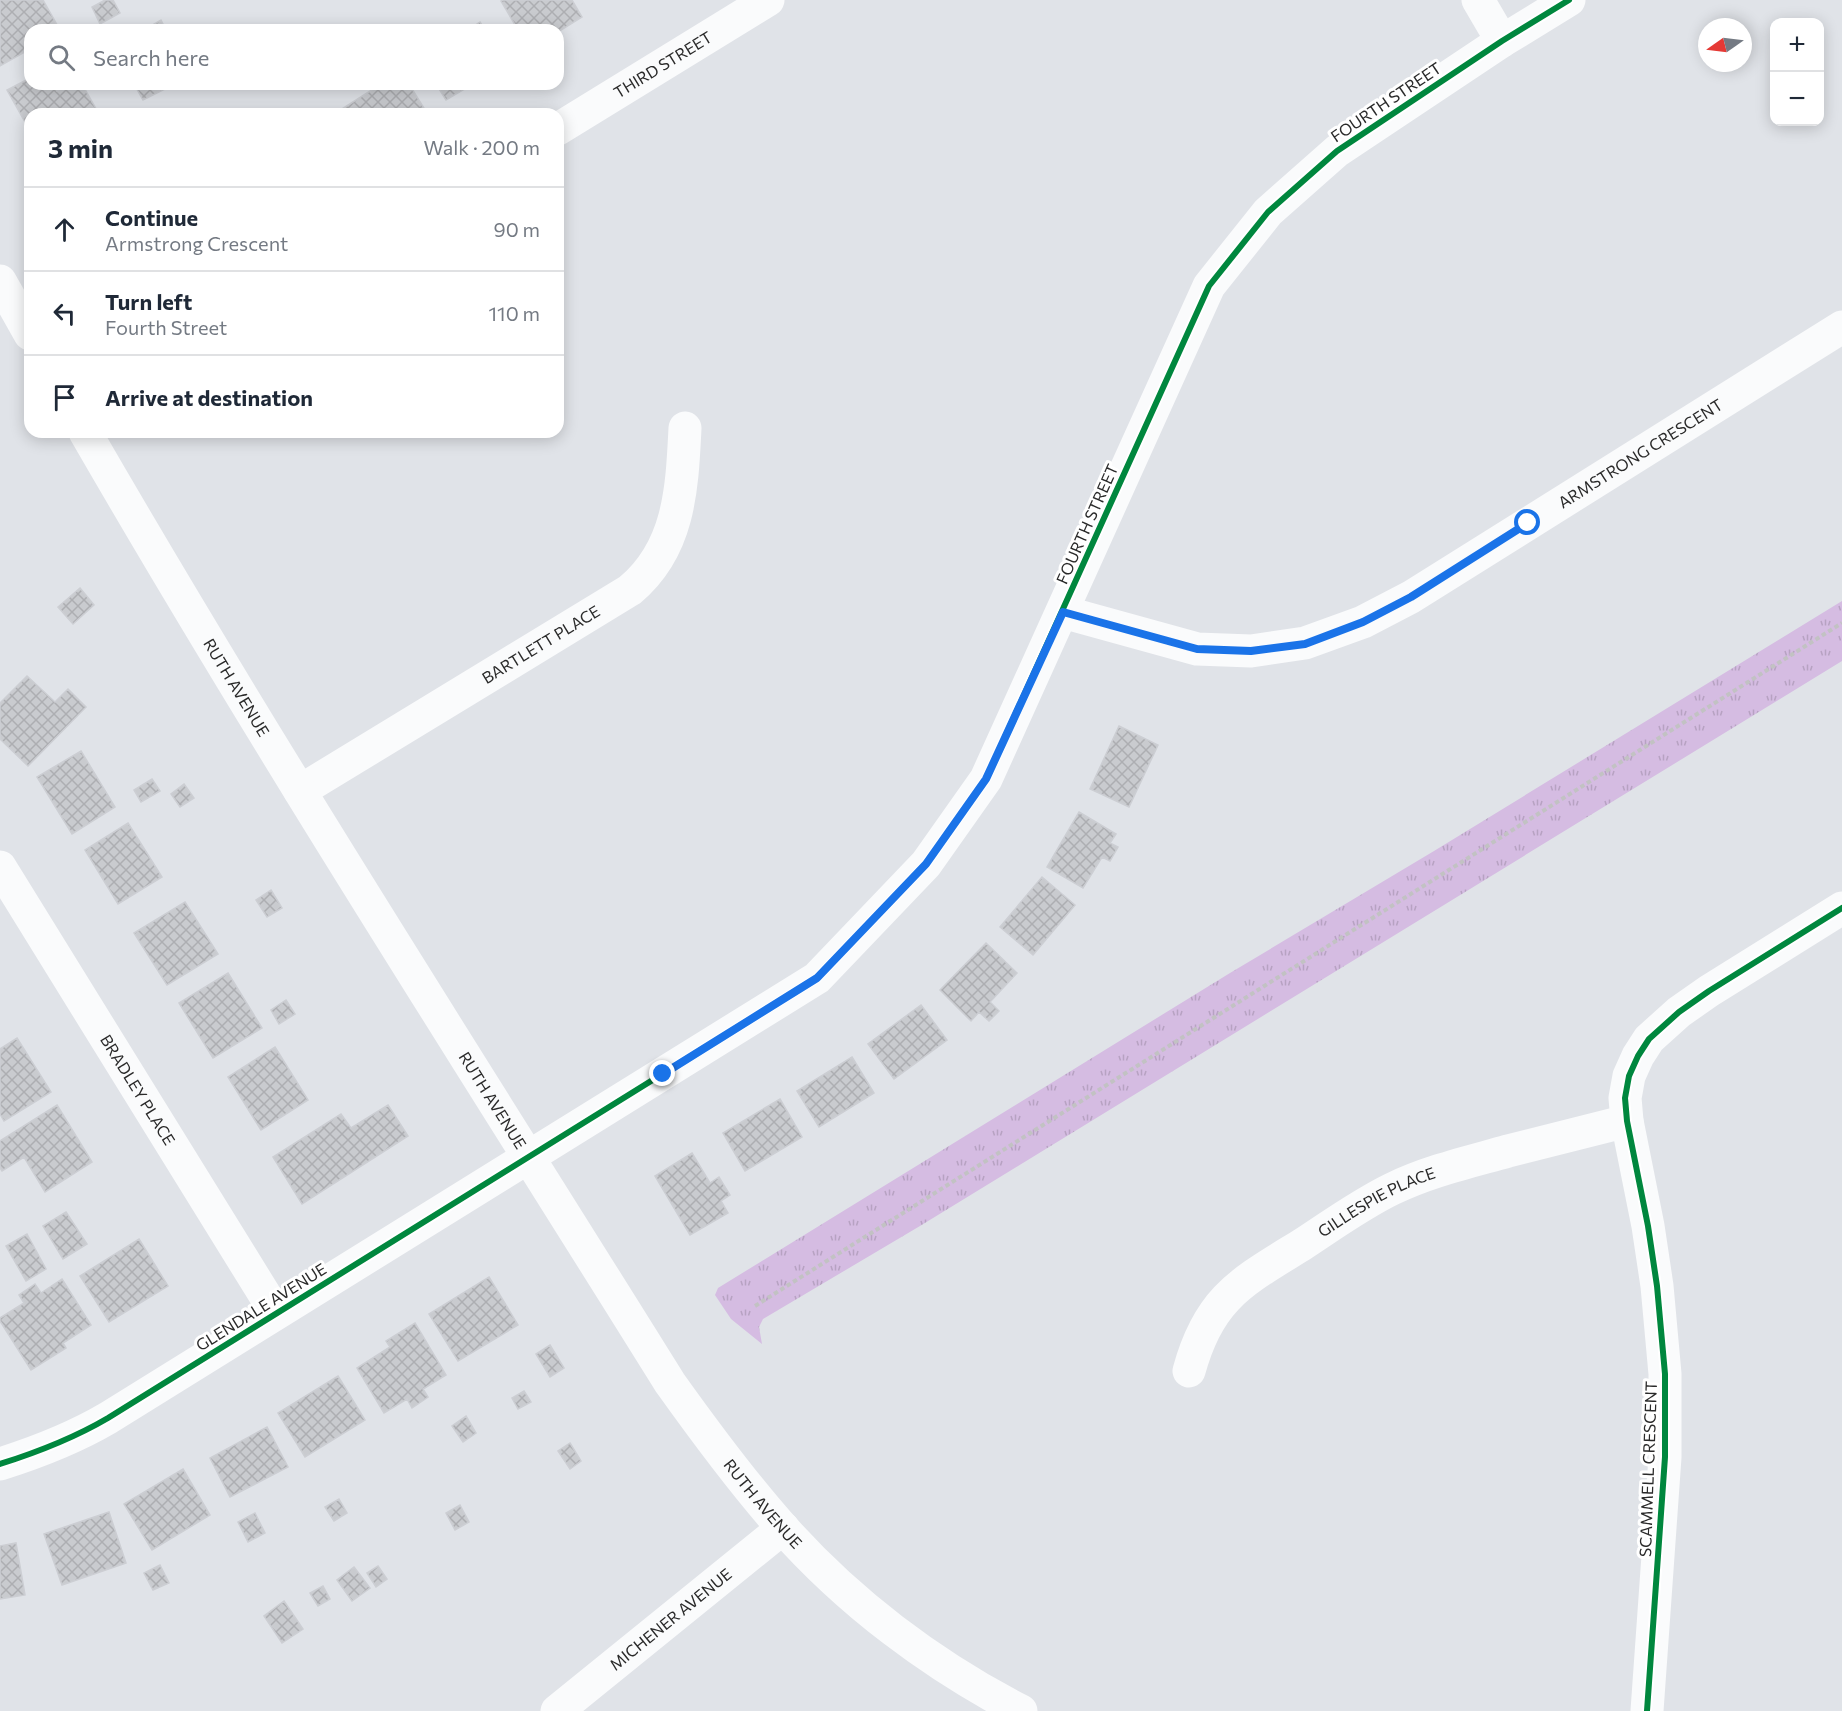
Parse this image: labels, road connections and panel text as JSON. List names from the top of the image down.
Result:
{
  "streets": {
    "street": [
      "THIRD STREET",
      "FOURTH STREET",
      "ARMSTRONG CRESCENT",
      "BARTLETT PLACE",
      "RUTH AVENUE",
      "BRADLEY PLACE",
      "GILLESPIE PLACE",
      "GLENDALE AVENUE",
      "SCAMMELL CRESCENT",
      "MICHENER AVENUE"
    ]
  },
  "crossings": [
    ["FOURTH STREET", "ARMSTRONG CRESCENT"],
    ["FOURTH STREET", "RUTH AVENUE"],
    ["FOURTH STREET", "GLENDALE AVENUE"],
    ["BARTLETT PLACE", "RUTH AVENUE"],
    ["RUTH AVENUE", "GLENDALE AVENUE"],
    ["RUTH AVENUE", "MICHENER AVENUE"],
    ["BRADLEY PLACE", "GLENDALE AVENUE"],
    ["GILLESPIE PLACE", "SCAMMELL CRESCENT"]
  ],
  "north": "left",
  "page": {
    "map_buttons": ["+", "−"],
    "search": "Search here",
    "heading": ["3 min", "Walk · 200 m"],
    "list": [
      ["Continue", "Armstrong Crescent", "90 m"],
      ["Turn left", "Fourth Street", "110 m"],
      "Arrive at destination"
    ]
  }
}
